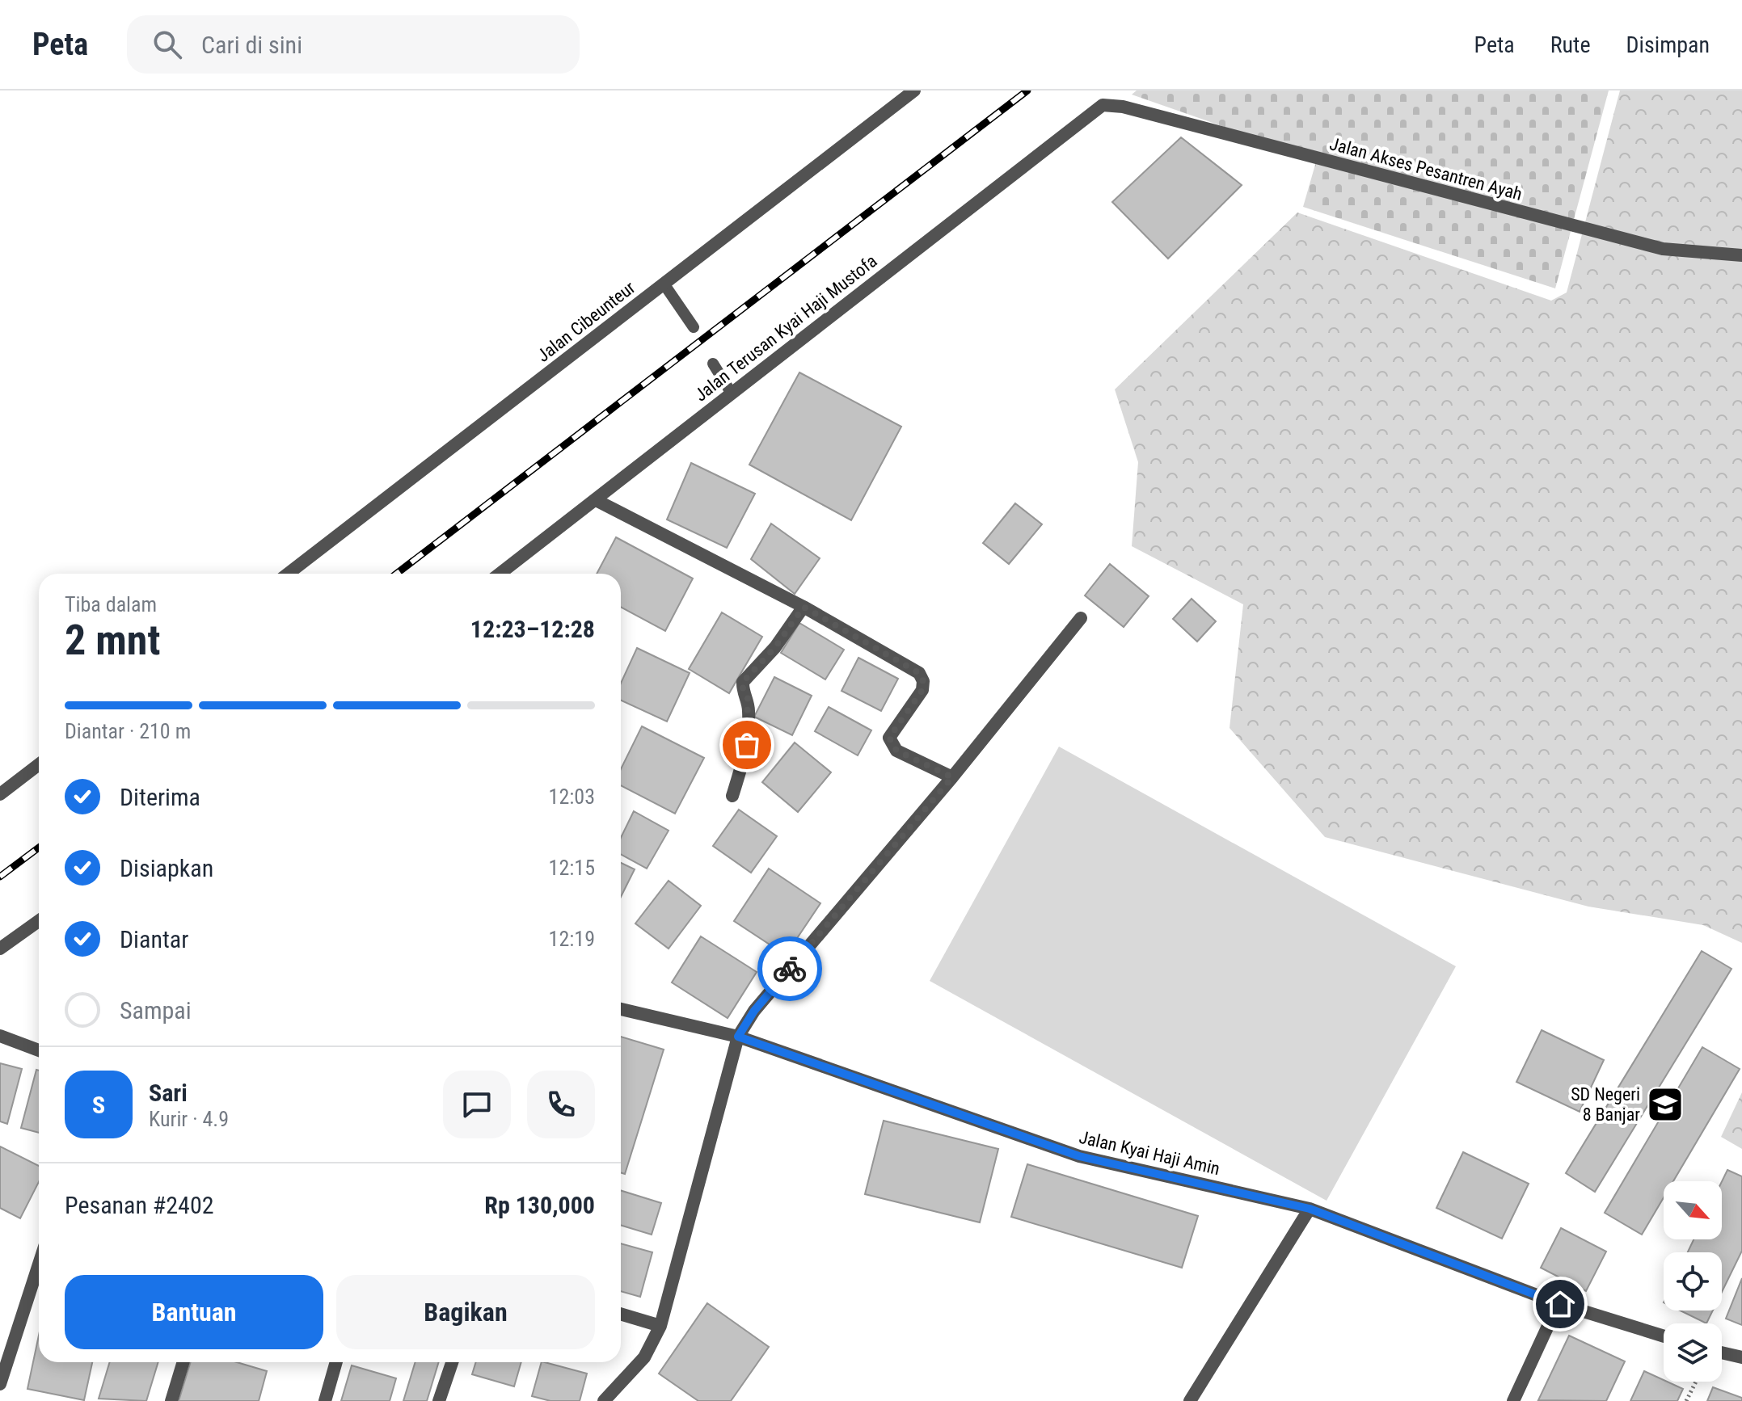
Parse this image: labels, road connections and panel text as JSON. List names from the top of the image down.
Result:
{
  "streets": {
    "street": [
      "Jalan Akses Pesantren Ayah",
      "Jalan Cibeunteur",
      "Jalan Terusan Kyai Haji Mustofa",
      "Jalan Kyai Haji Amin"
    ]
  },
  "crossings": [
    ["Jalan Akses Pesantren Ayah", "Jalan Terusan Kyai Haji Mustofa"]
  ],
  "places": {
    "school or university": ["SD Negeri 8 Banjar"]
  },
  "north": "bottom right",
  "page": {
    "header": "Peta",
    "search": "Cari di sini",
    "nav": ["Peta", "Rute", "Disimpan"],
    "heading": ["2 mnt", "Tiba dalam", "12:23–12:28"],
    "panel": [
      "Sari",
      "Kurir · 4.9",
      "Pesanan #2402",
      "Rp 130,000"
    ],
    "bar": "Diantar · 210 m",
    "list": [
      ["Diterima", "12:03"],
      ["Disiapkan", "12:15"],
      ["Diantar", "12:19"],
      "Sampai"
    ],
    "round": "S",
    "buttons": ["Bantuan", "Bagikan"]
  }
}
